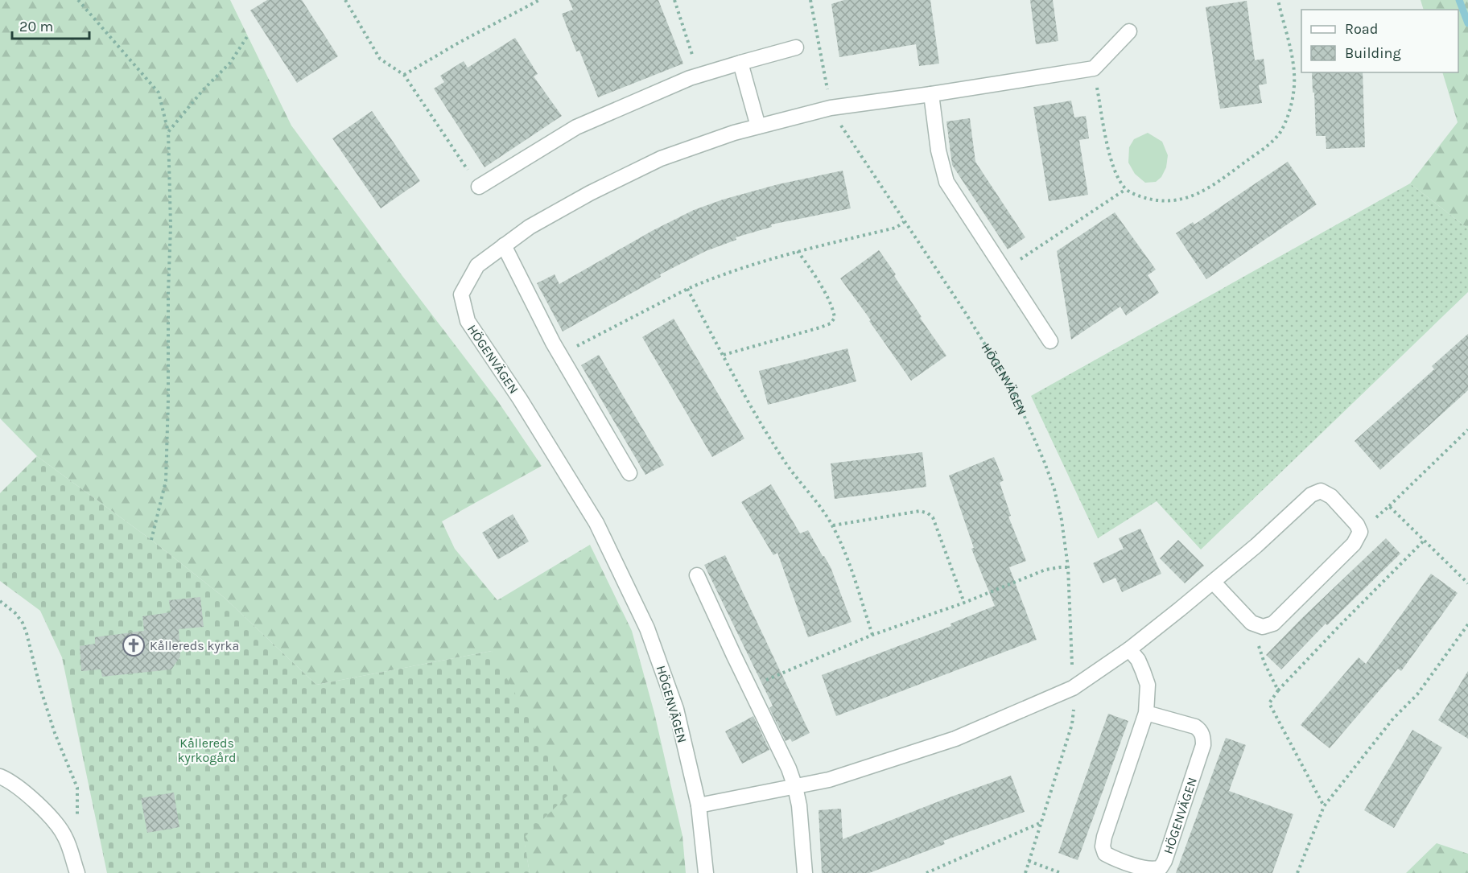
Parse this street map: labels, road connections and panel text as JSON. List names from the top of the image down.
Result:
{
  "streets": {
    "street": ["HÖGENVÄGEN"]
  },
  "parks": ["Kållereds kyrkogård"],
  "places": {
    "church": ["Kållereds kyrka"]
  },
  "legend": ["Road", "Building"],
  "scale_bar": "20 m"
}
